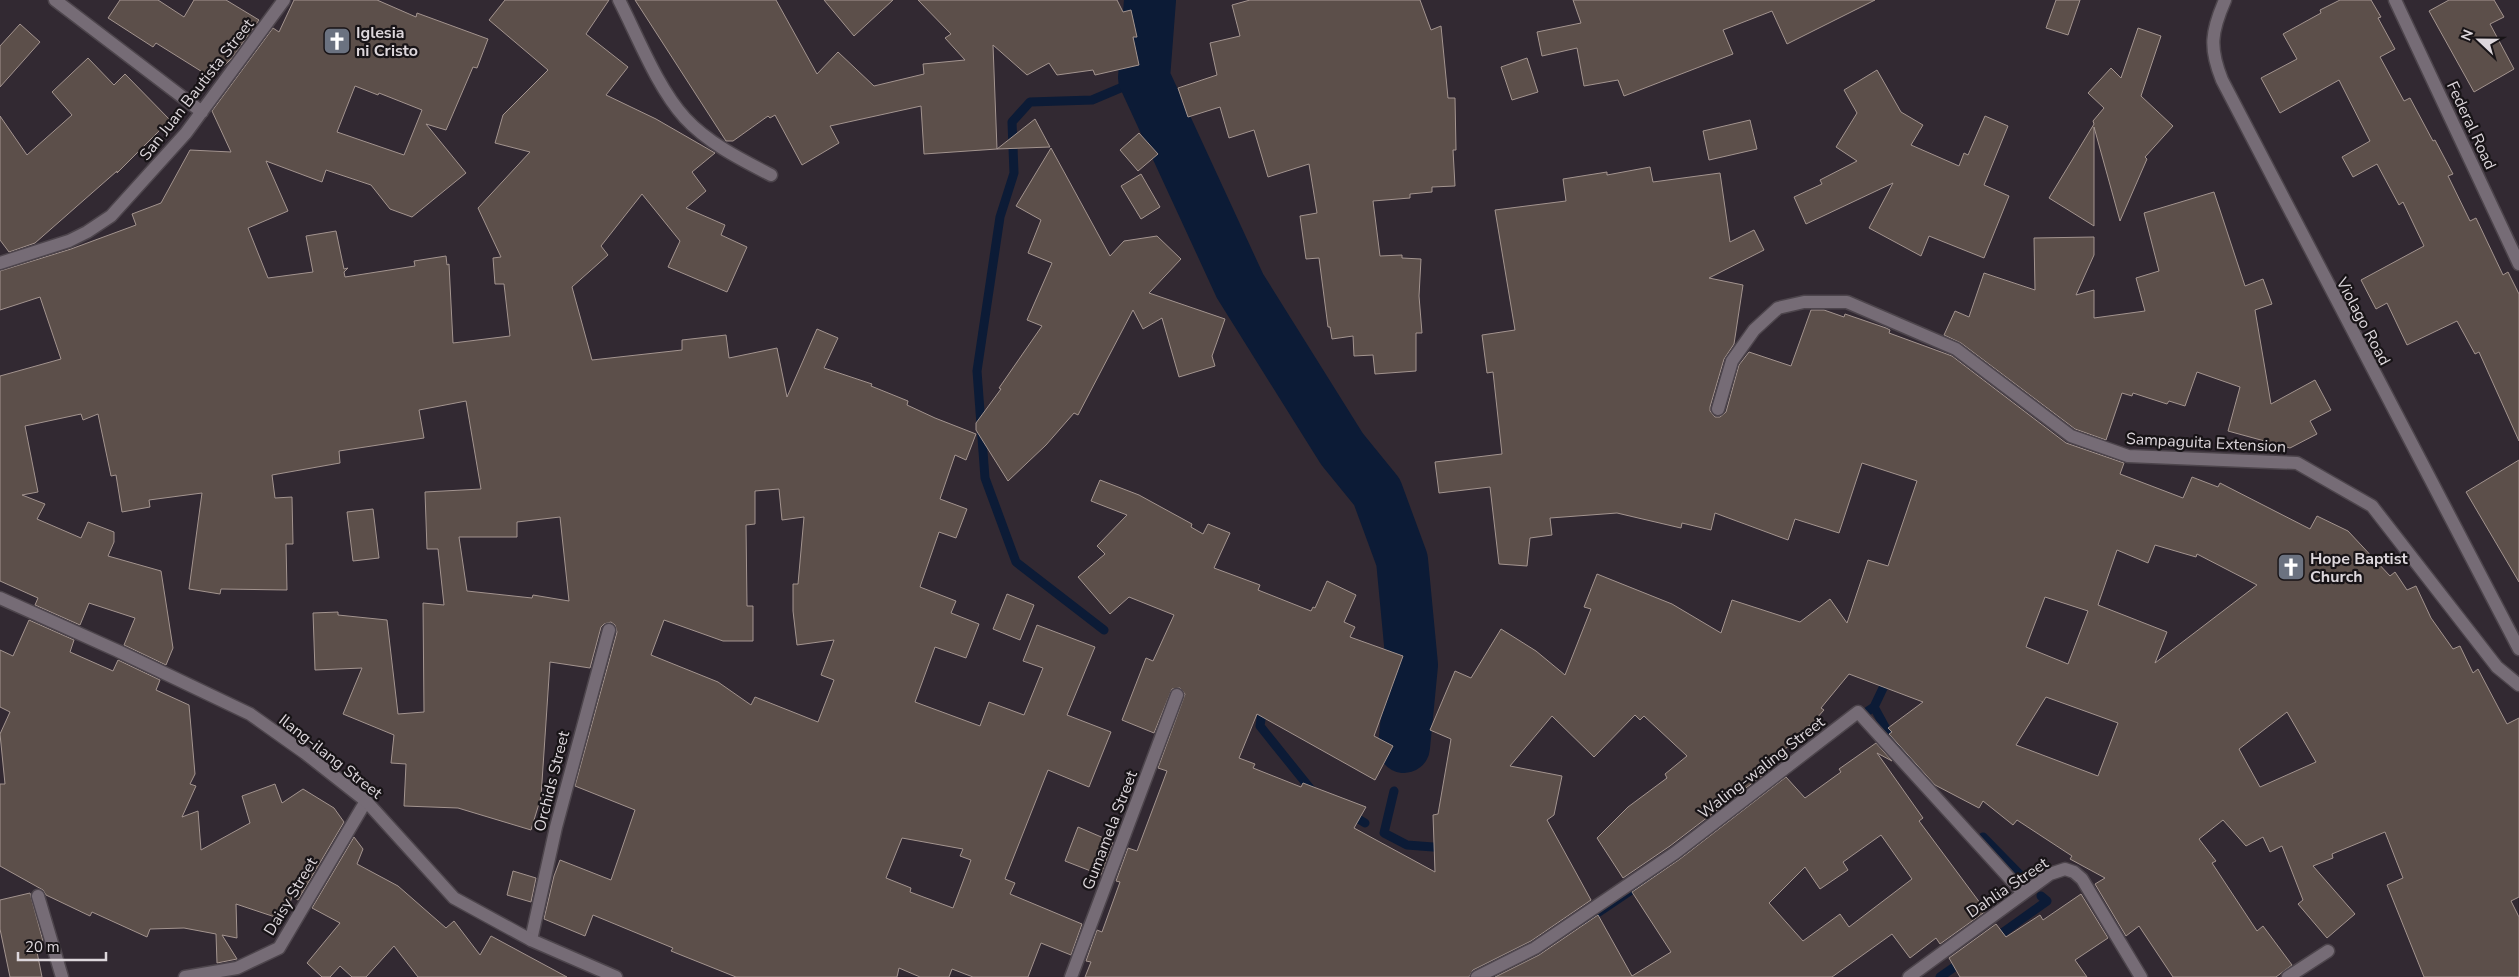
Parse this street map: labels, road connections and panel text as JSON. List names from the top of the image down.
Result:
{
  "streets": {
    "street": [
      "San Juan Bautista Street",
      "Federal Road",
      "Violago Road",
      "Sampaguita Extension",
      "Ilang-ilang Street",
      "Waling-waling Street",
      "Orchids Street",
      "Gumamela Street",
      "Dahlia Street",
      "Daisy Street"
    ]
  },
  "crossings": [
    ["Ilang-ilang Street", "Orchids Street"],
    ["Ilang-ilang Street", "Daisy Street"],
    ["Waling-waling Street", "Dahlia Street"]
  ],
  "places": {
    "church": ["Iglesia ni Cristo", "Hope Baptist Church"]
  },
  "scale_bar": "20 m",
  "north": "left"
}
